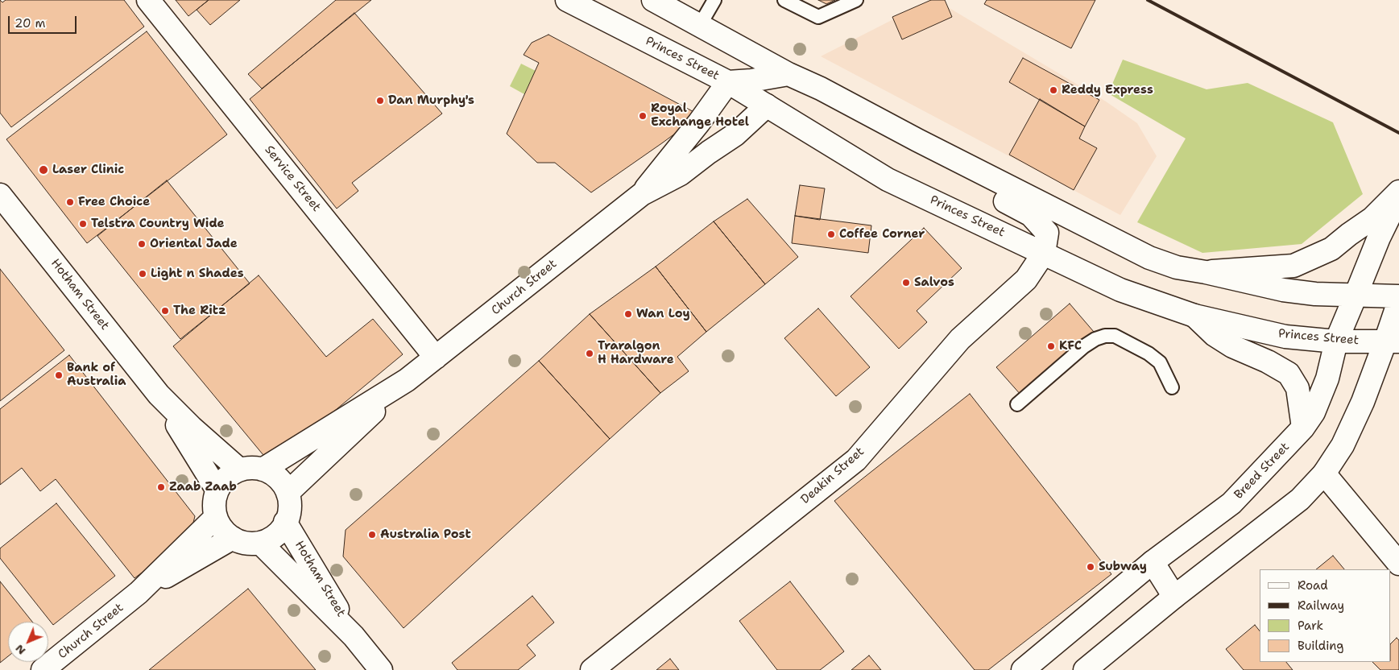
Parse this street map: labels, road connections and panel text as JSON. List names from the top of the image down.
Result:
{
  "streets": {
    "main road": [
      "Princes Street",
      "Service Street",
      "Church Street",
      "Hotham Street",
      "Breed Street",
      "Deakin Street"
    ]
  },
  "crossings": [
    ["Princes Street", "Church Street"],
    ["Princes Street", "Breed Street"],
    ["Princes Street", "Deakin Street"],
    ["Service Street", "Church Street"],
    ["Church Street", "Hotham Street"]
  ],
  "places": [
    "Reddy Express",
    "Dan Murphy's",
    "Royal Exchange Hotel",
    "Laser Clinic",
    "Free Choice",
    "Telstra Country Wide",
    "Coffee Corner",
    "Oriental Jade",
    "Light n Shades",
    "Salvos",
    "The Ritz",
    "Wan Loy",
    "KFC",
    "Traralgon H Hardware",
    "Bank of Australia",
    "Zaab Zaab",
    "Australia Post",
    "Subway"
  ],
  "legend": [
    "Road",
    "Railway",
    "Park",
    "Building"
  ],
  "scale_bar": "20 m",
  "north": "bottom left"
}
